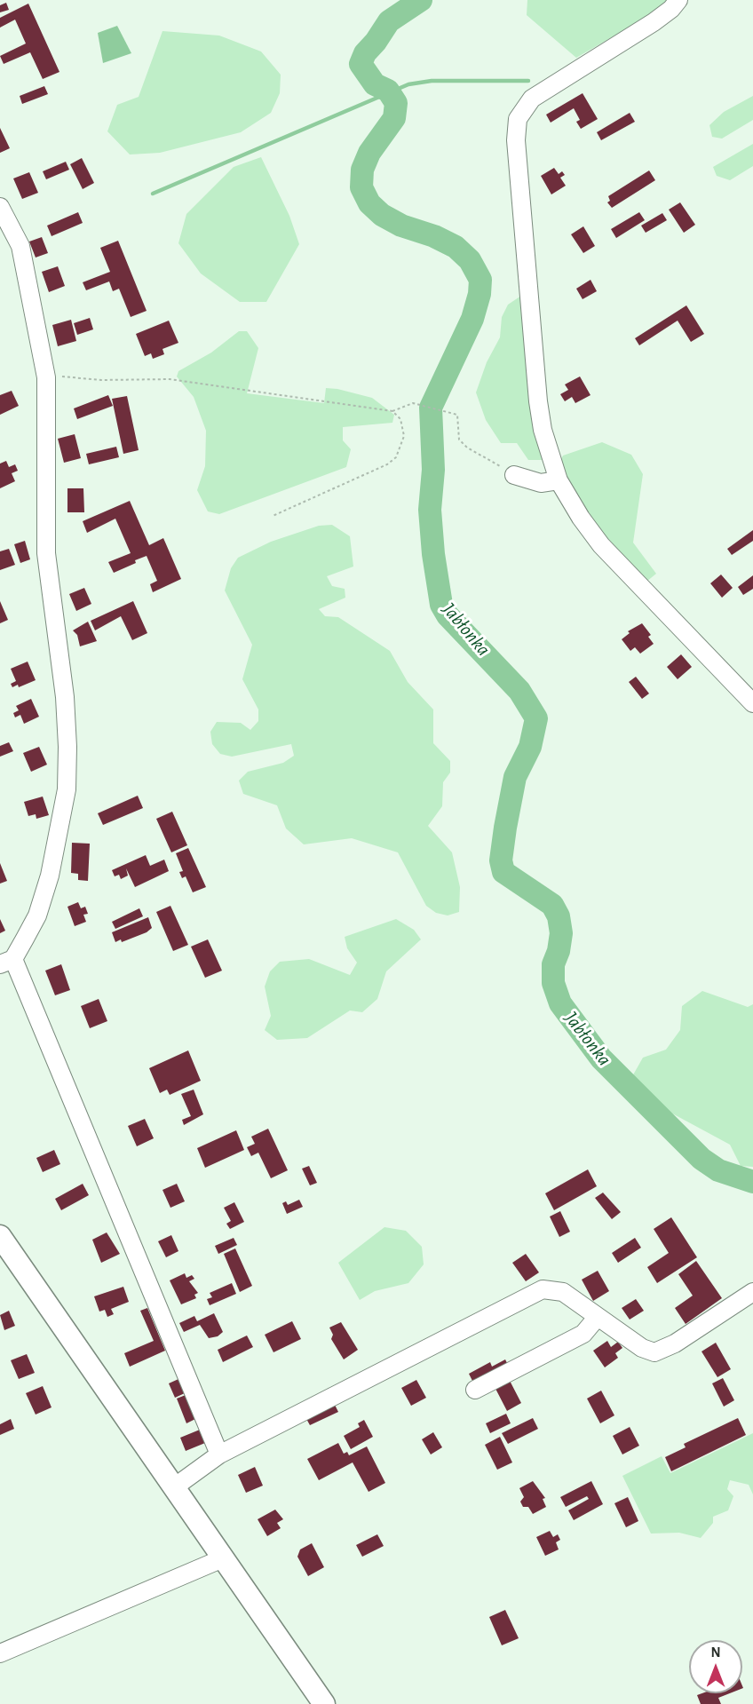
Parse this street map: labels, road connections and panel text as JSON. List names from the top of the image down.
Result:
{
  "water": ["Jabłonka"],
  "north": "top"
}
